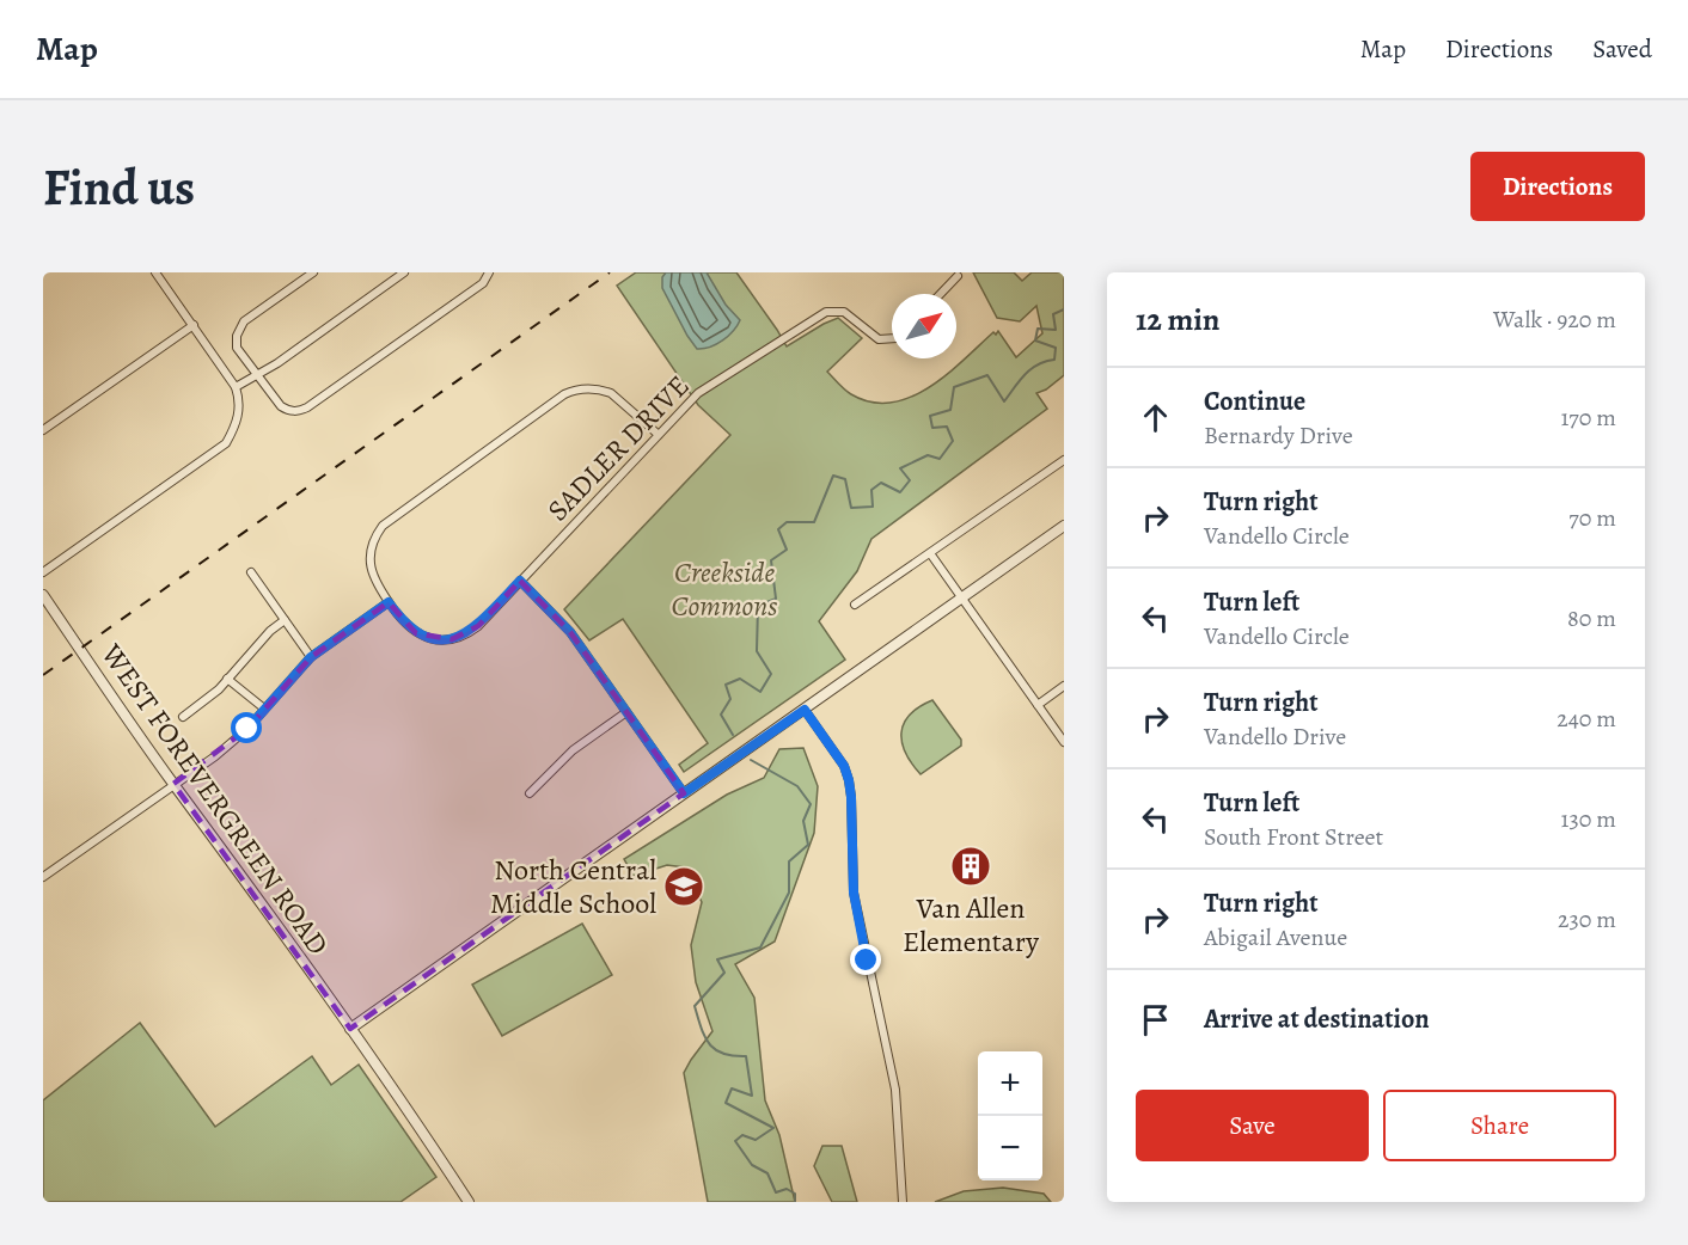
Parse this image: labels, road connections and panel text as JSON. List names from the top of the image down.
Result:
{
  "streets": {
    "street": ["SADLER DRIVE", "WEST FOREVERGREEN ROAD"]
  },
  "parks": ["Creekside Commons"],
  "places": {
    "building": ["Van Allen Elementary"],
    "school or university": ["North Central Middle School"]
  },
  "north": "top right",
  "page": {
    "header": "Map",
    "nav": ["Map", "Directions", "Saved"],
    "buttons": [
      "Directions",
      ["Save", "Share"]
    ],
    "title": "Find us",
    "heading": ["12 min", "Walk · 920 m"],
    "list": [
      ["Continue", "Bernardy Drive", "170 m"],
      ["Turn right", "Vandello Circle", "70 m"],
      ["Turn left", "Vandello Circle", "80 m"],
      ["Turn right", "Vandello Drive", "240 m"],
      ["Turn left", "South Front Street", "130 m"],
      ["Turn right", "Abigail Avenue", "230 m"],
      "Arrive at destination"
    ],
    "map_buttons": ["+", "−"]
  }
}
